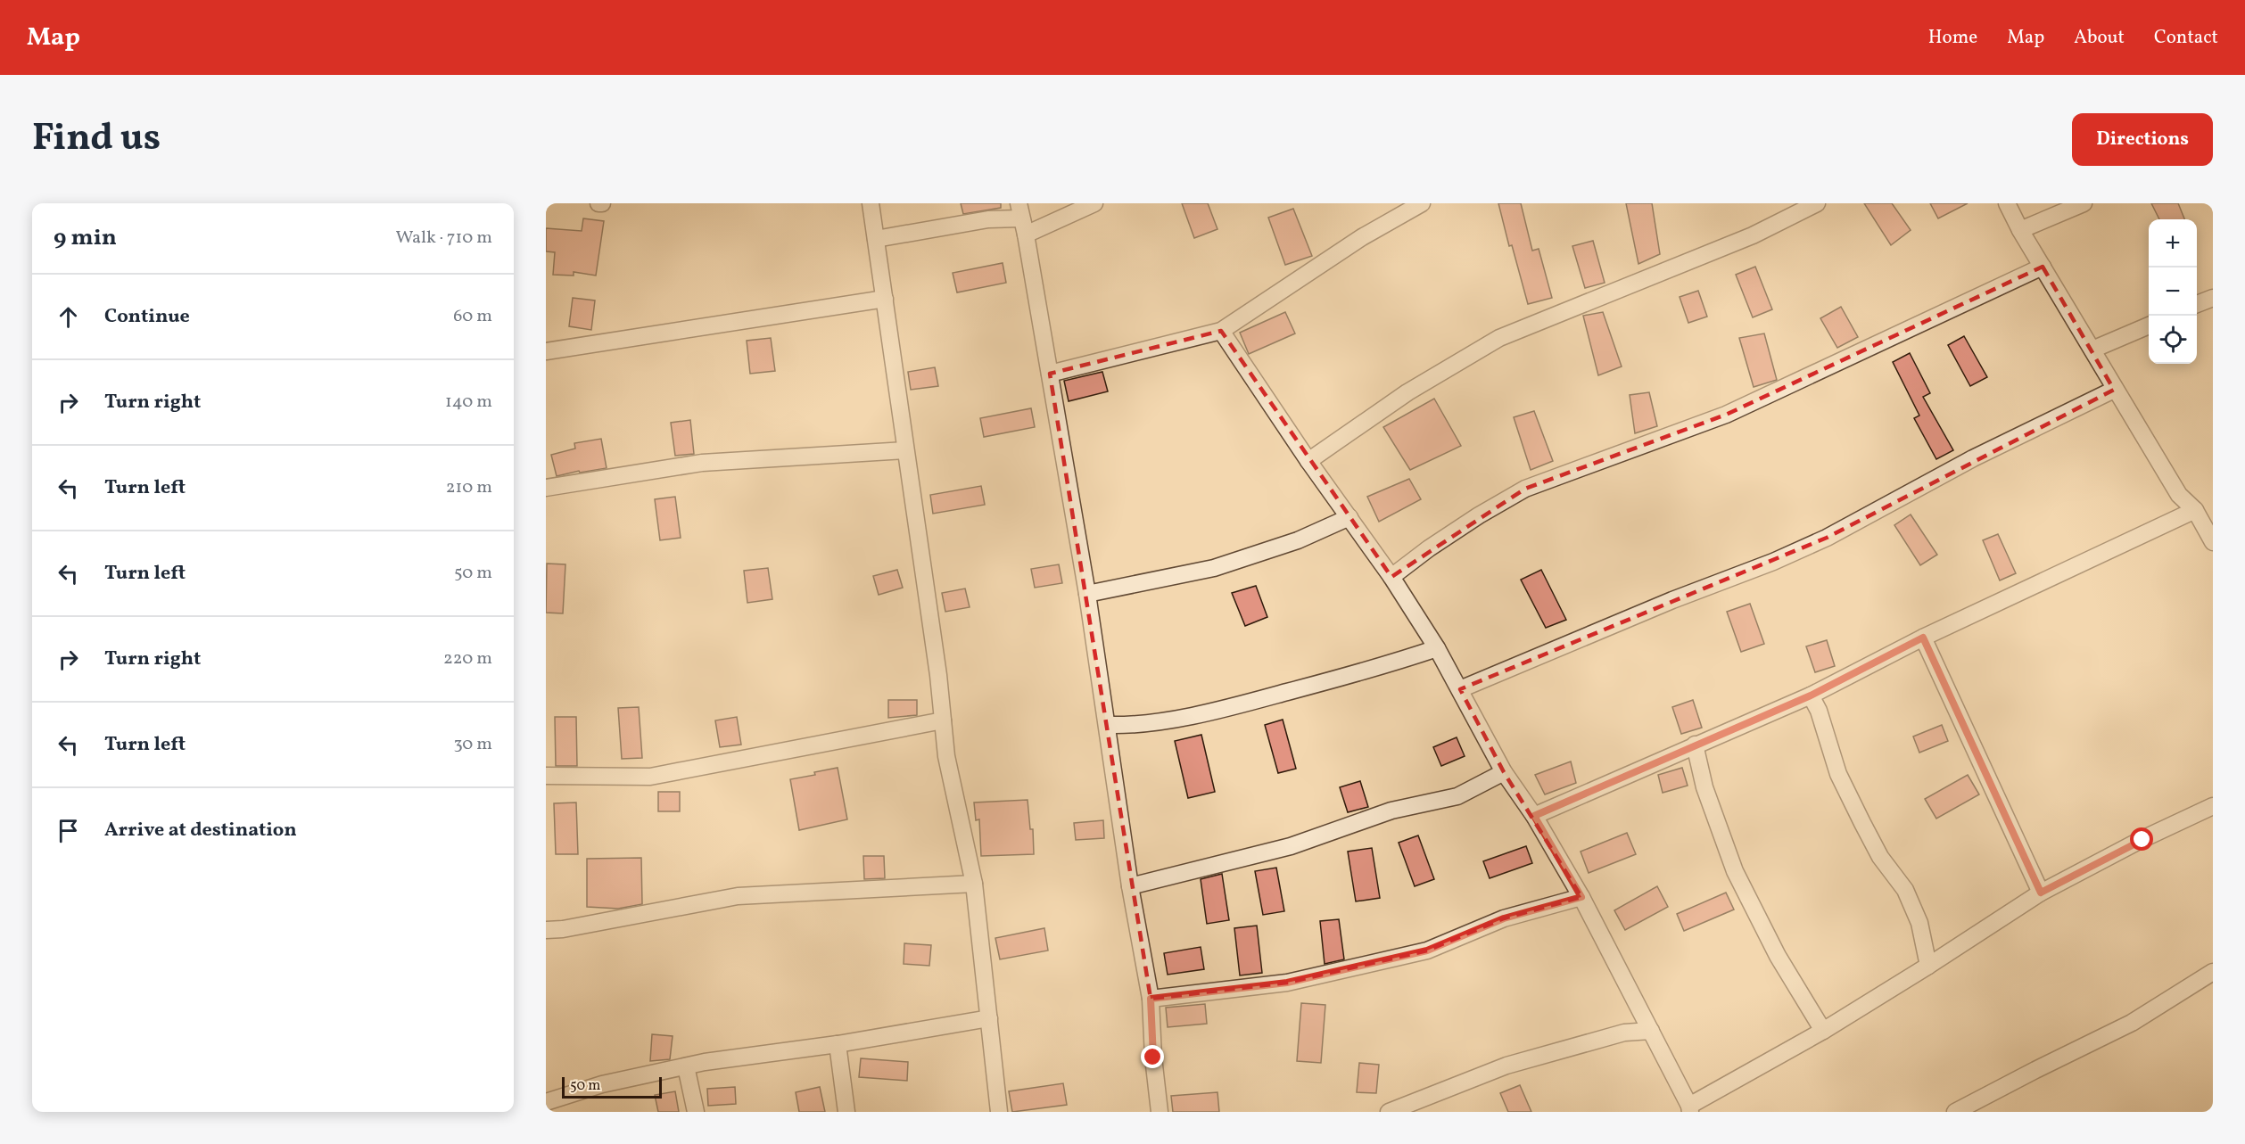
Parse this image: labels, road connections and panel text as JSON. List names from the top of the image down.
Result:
{
  "scale_bar": "50 m",
  "page": {
    "header": "Map",
    "nav": [
      "Home",
      "Map",
      "About",
      "Contact"
    ],
    "title": "Find us",
    "buttons": "Directions",
    "heading": ["9 min", "Walk · 710 m"],
    "map_buttons": ["+", "−"],
    "list": [
      ["Continue", "60 m"],
      ["Turn right", "140 m"],
      ["Turn left", "210 m"],
      ["Turn left", "50 m"],
      ["Turn right", "220 m"],
      ["Turn left", "30 m"],
      "Arrive at destination"
    ],
    "scale": "50 m"
  }
}
